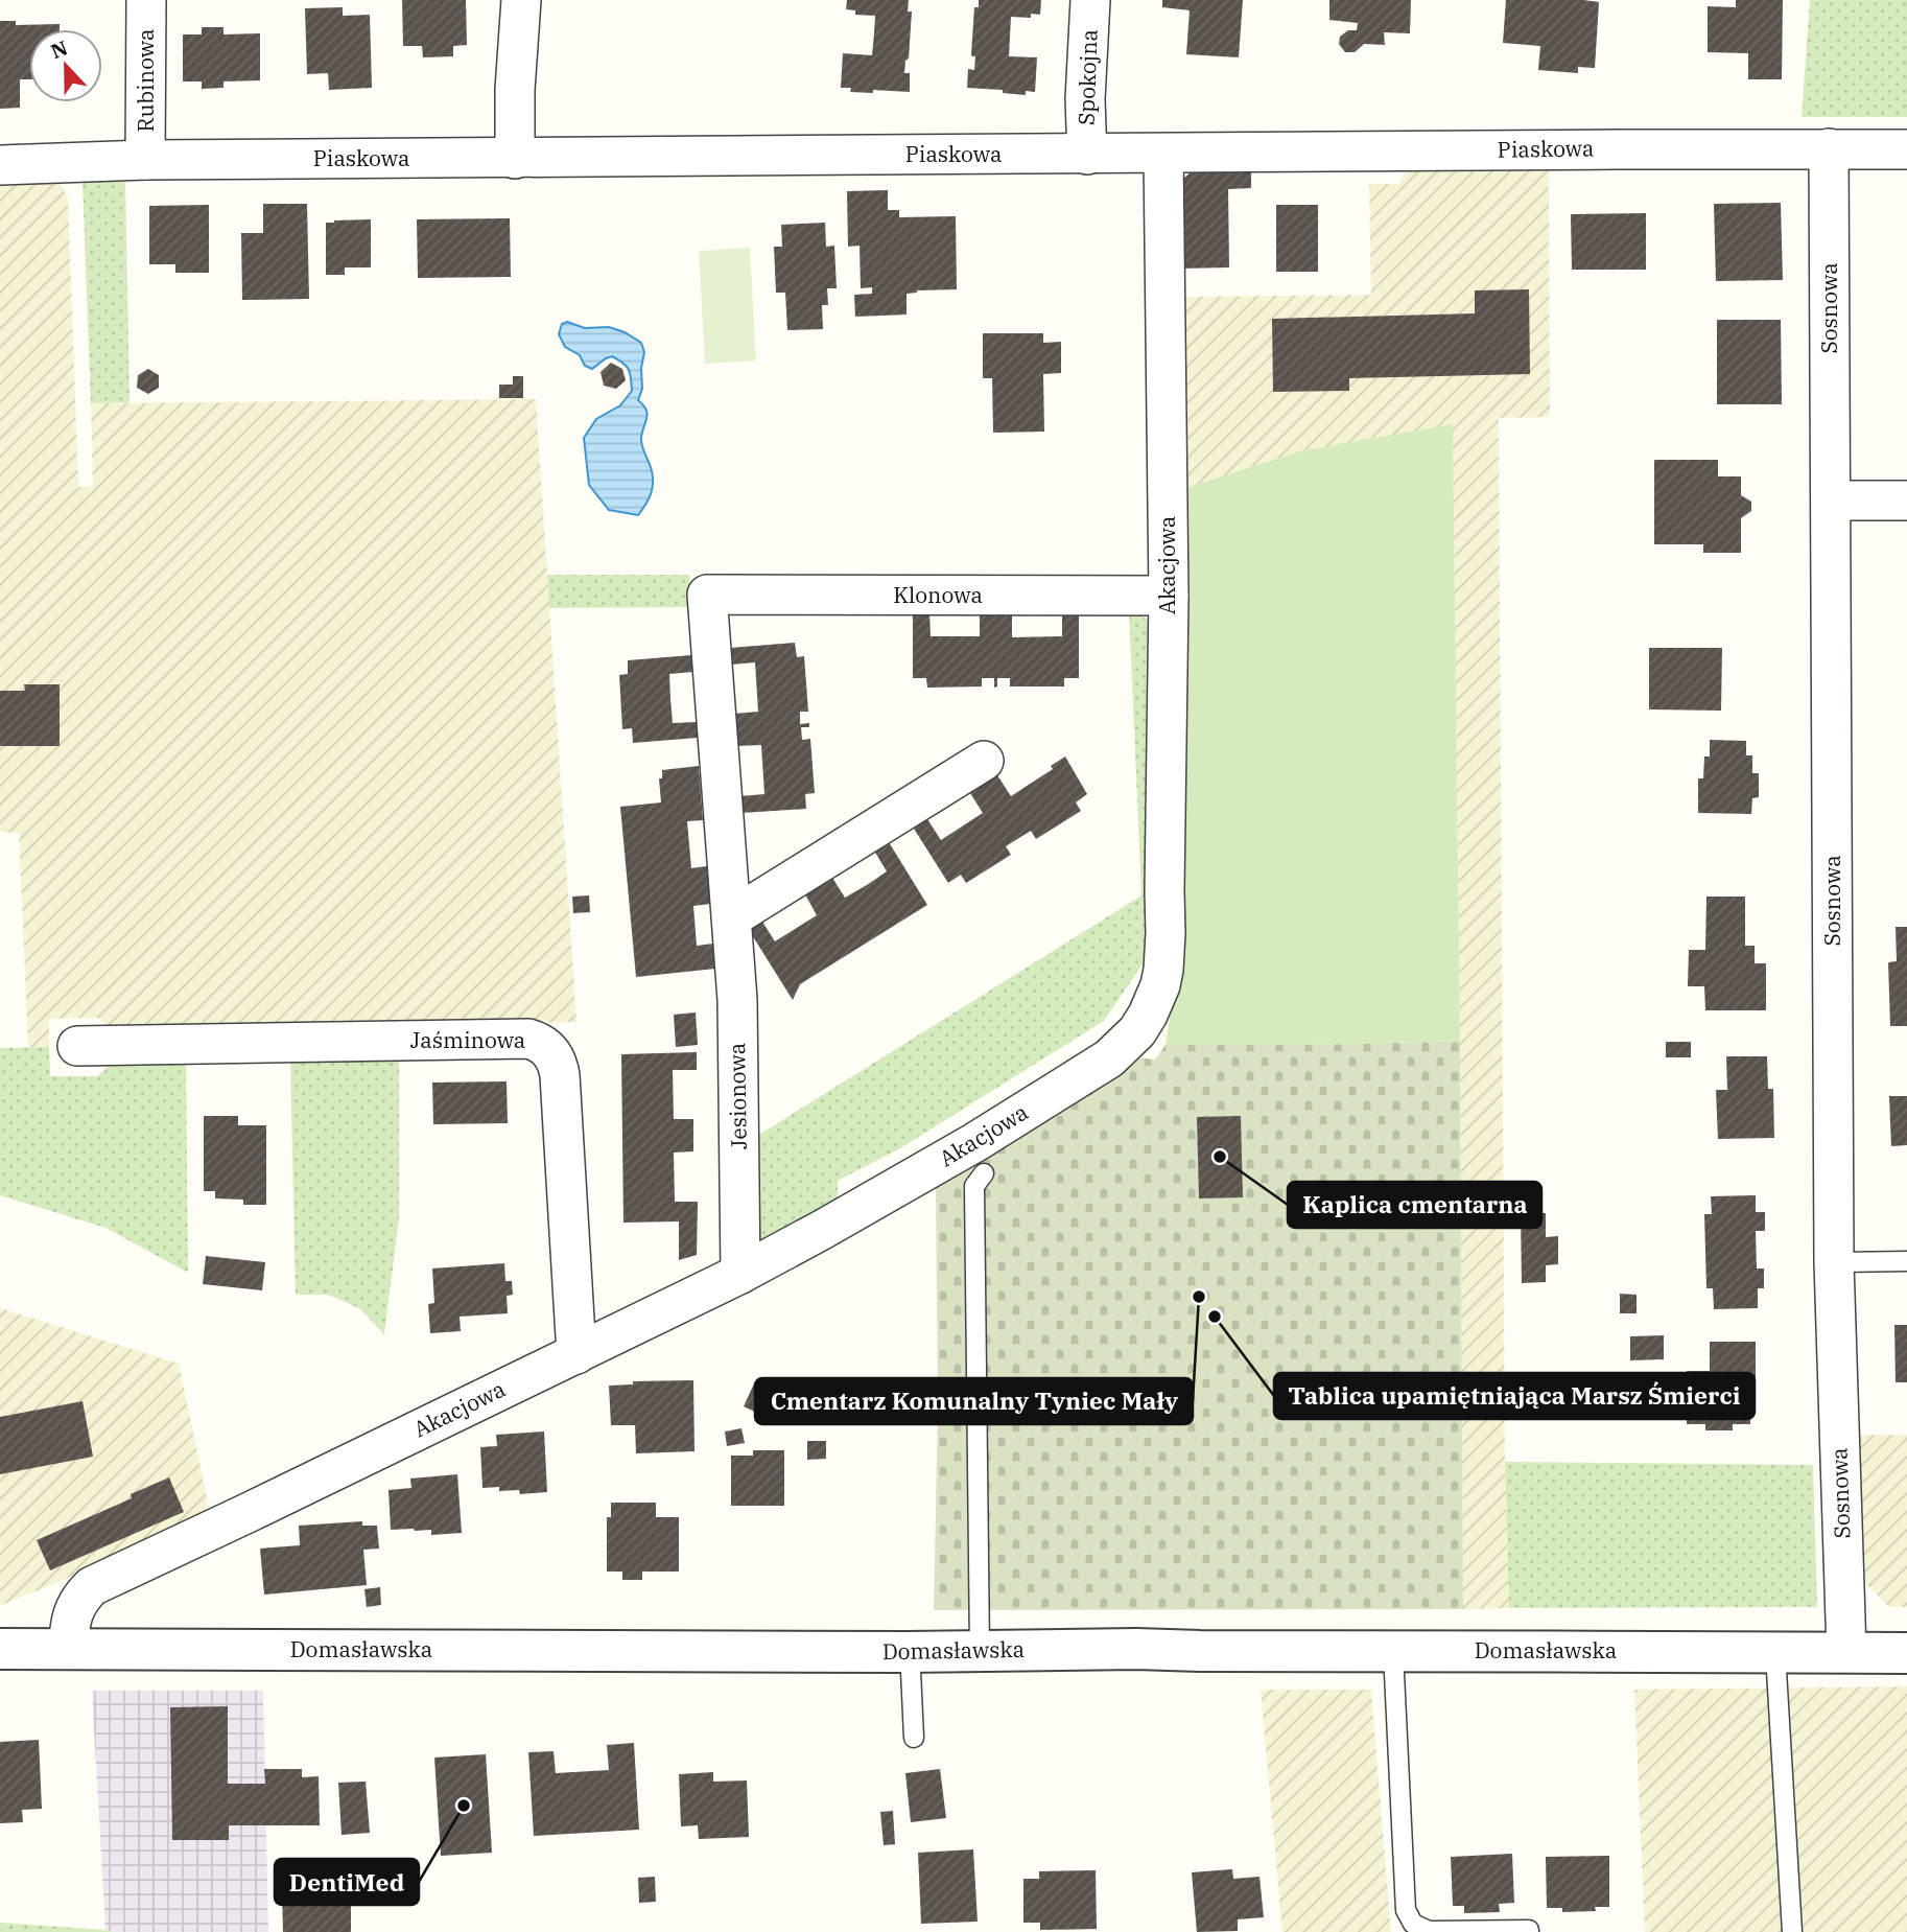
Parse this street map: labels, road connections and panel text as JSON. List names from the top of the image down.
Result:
{
  "streets": {
    "street": [
      "Spokojna",
      "Rubinowa",
      "Piaskowa",
      "Sosnowa",
      "Akacjowa",
      "Klonowa",
      "Jaśminowa",
      "Jesionowa",
      "Domasławska"
    ]
  },
  "crossings": [
    ["Spokojna", "Piaskowa"],
    ["Rubinowa", "Piaskowa"],
    ["Piaskowa", "Sosnowa"],
    ["Piaskowa", "Akacjowa"],
    ["Sosnowa", "Domasławska"],
    ["Akacjowa", "Klonowa"],
    ["Akacjowa", "Jaśminowa"],
    ["Akacjowa", "Jesionowa"],
    ["Akacjowa", "Domasławska"],
    ["Klonowa", "Jesionowa"]
  ],
  "places": [
    "Kaplica cmentarna",
    "Cmentarz Komunalny Tyniec Mały",
    "Tablica upamiętniająca Marsz Śmierci",
    "DentiMed"
  ],
  "north": "top"
}
